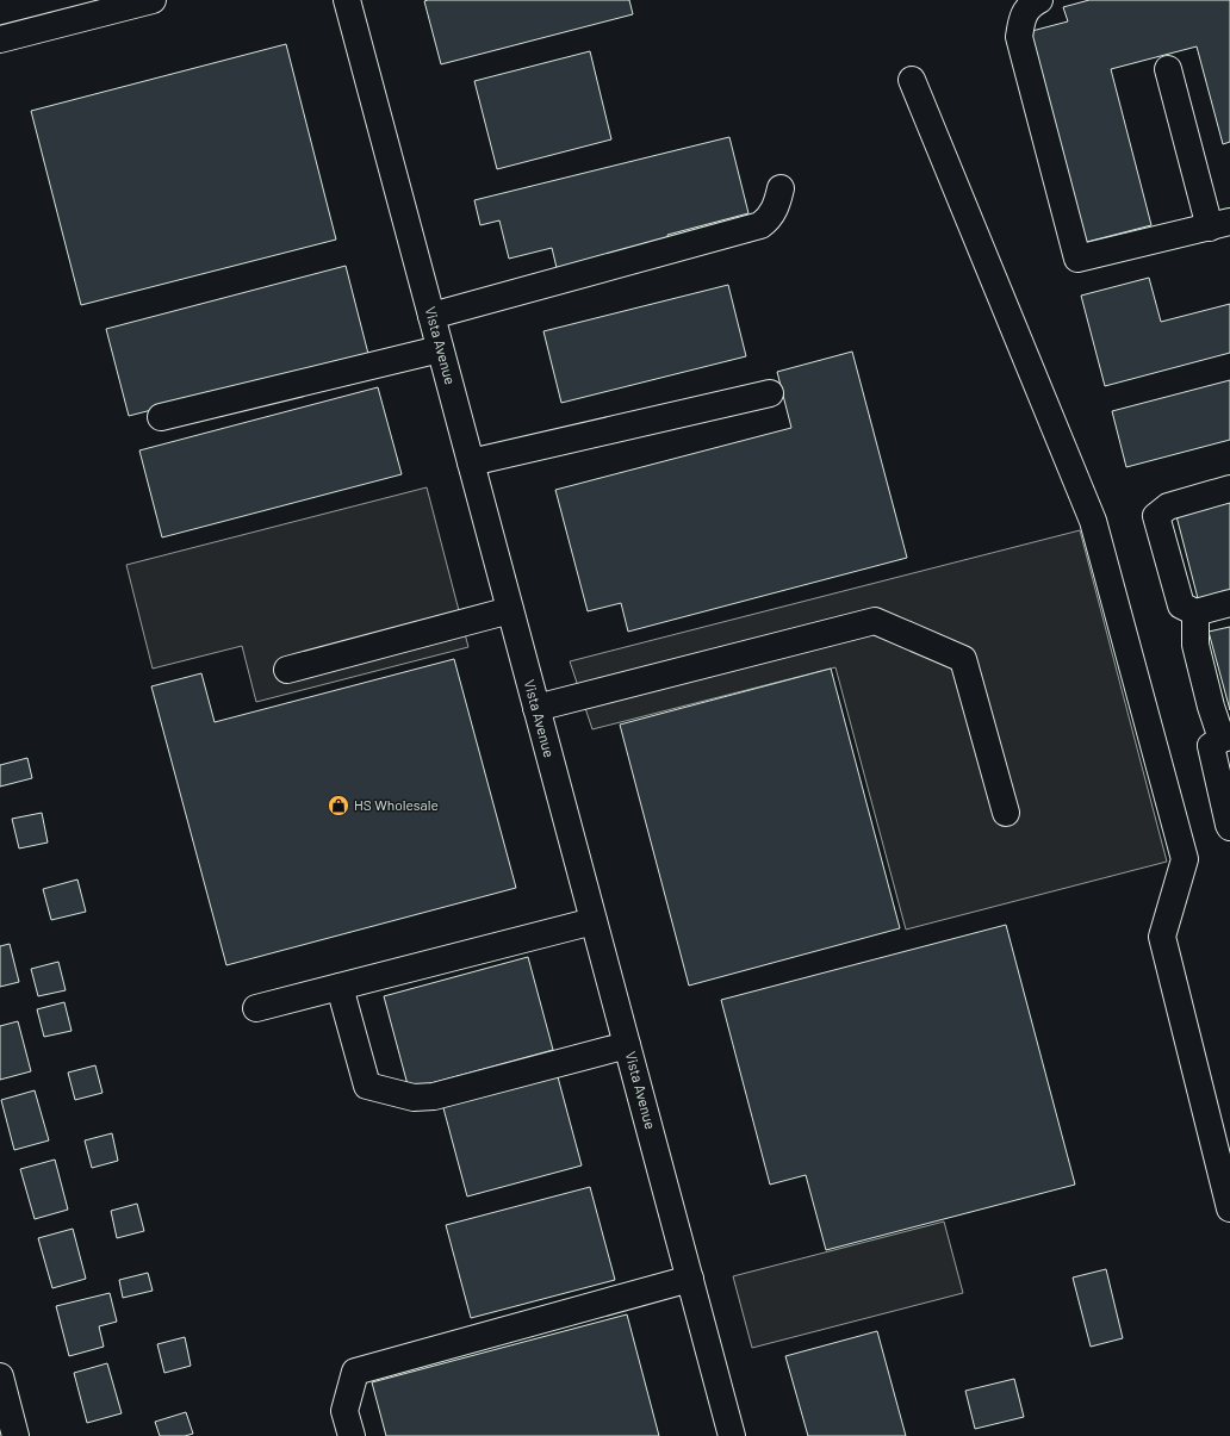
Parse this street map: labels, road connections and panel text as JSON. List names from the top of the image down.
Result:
{
  "streets": {
    "street": ["Vista Avenue"]
  },
  "places": {
    "shop": ["HS Wholesale"]
  }
}
